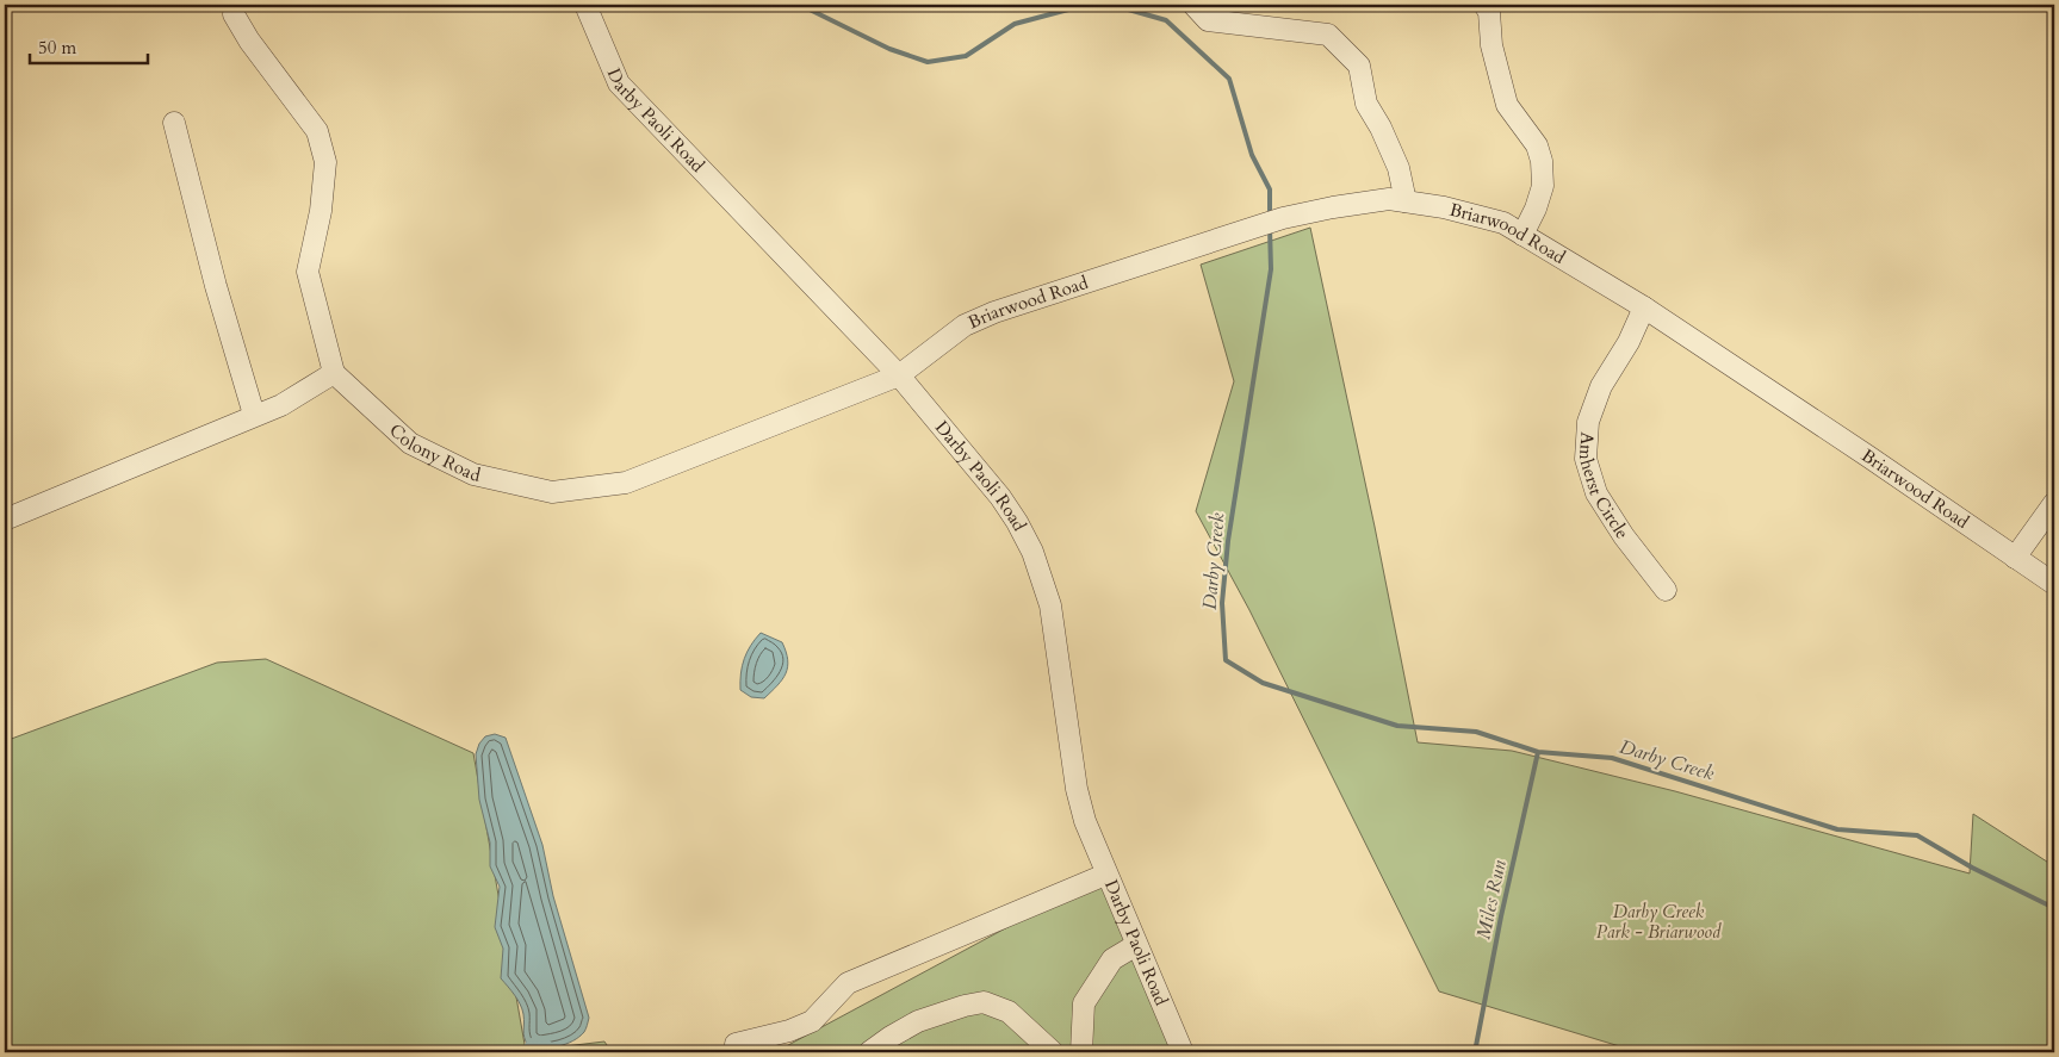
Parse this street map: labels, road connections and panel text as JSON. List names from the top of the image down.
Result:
{
  "streets": {
    "street": [
      "Darby Paoli Road",
      "Briarwood Road",
      "Colony Road",
      "Amherst Circle"
    ]
  },
  "crossings": [
    ["Darby Paoli Road", "Briarwood Road"],
    ["Darby Paoli Road", "Colony Road"],
    ["Briarwood Road", "Colony Road"],
    ["Briarwood Road", "Amherst Circle"]
  ],
  "water": ["Darby Creek", "Miles Run"],
  "parks": ["Darby Creek Park - Briarwood"],
  "scale_bar": "50 m"
}
